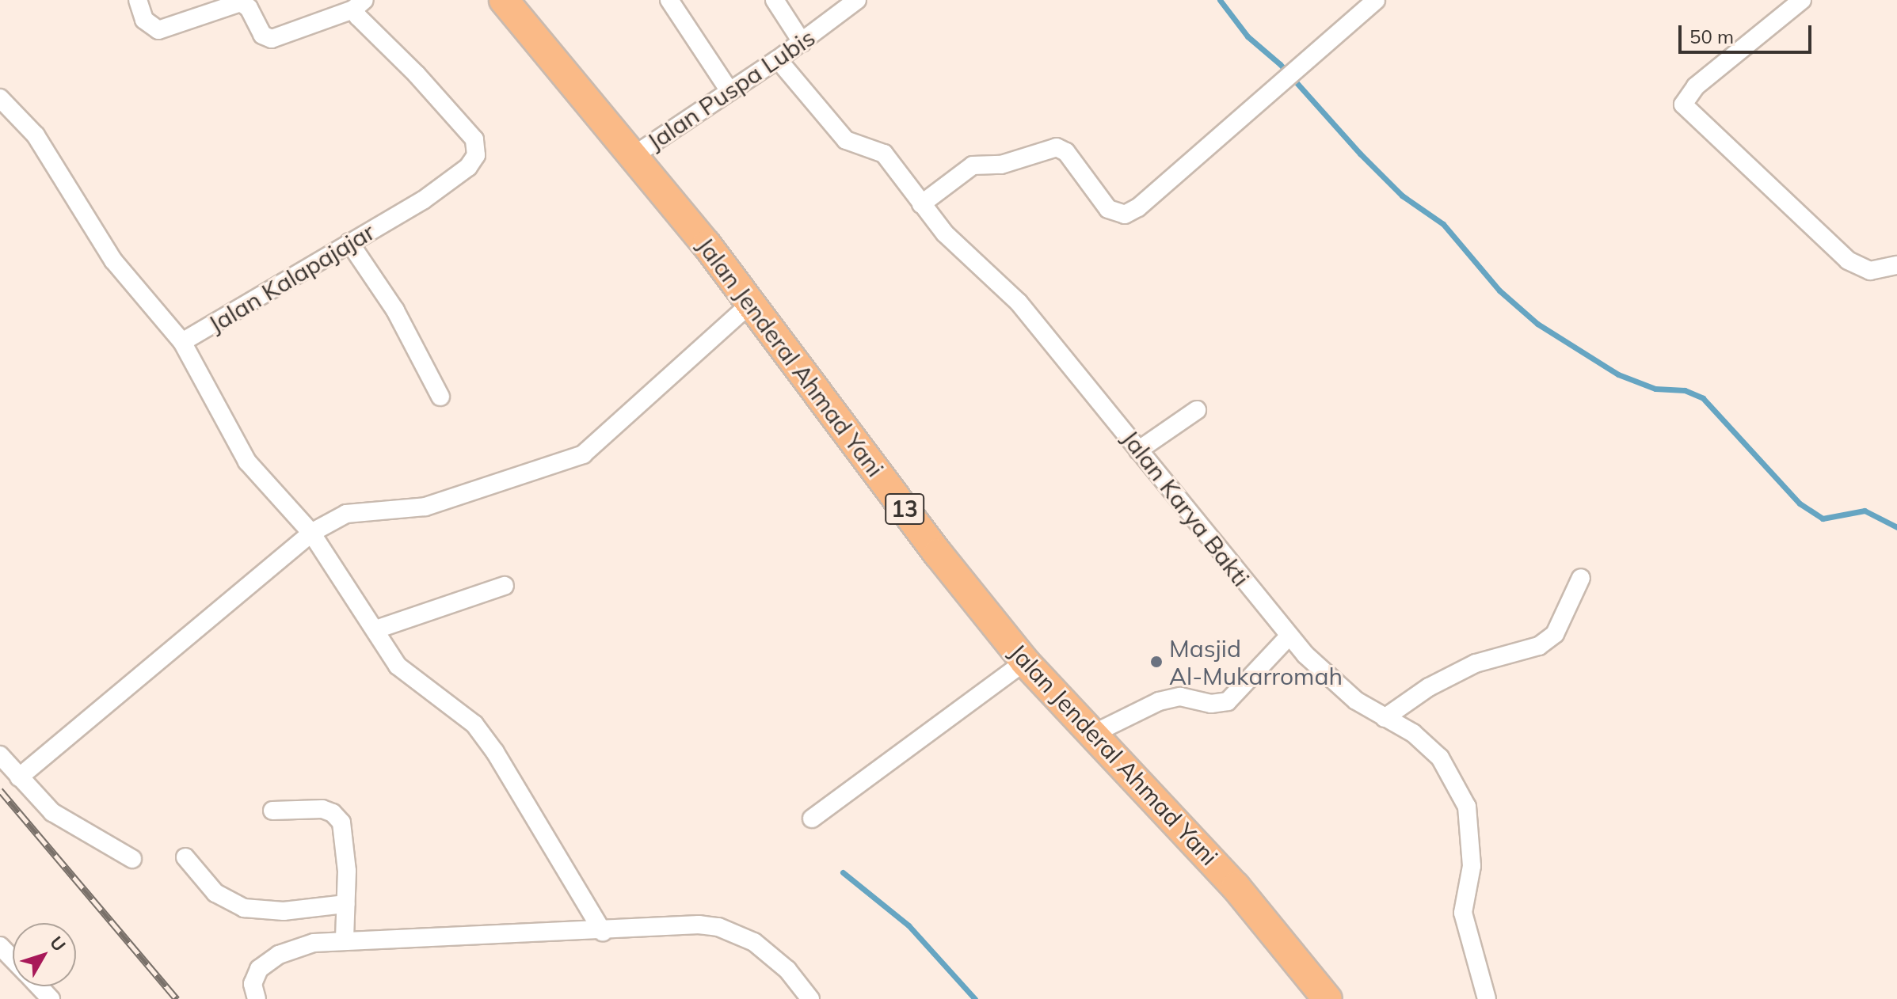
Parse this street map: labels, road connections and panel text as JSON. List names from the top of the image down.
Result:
{
  "streets": {
    "highway": ["Jalan Jenderal Ahmad Yani", "13"],
    "street": ["Jalan Puspa Lubis", "Jalan Kalapajajar", "Jalan Karya Bakti"]
  },
  "crossings": [
    ["Jalan Puspa Lubis", "Jalan Jenderal Ahmad Yani"],
    ["Jalan Puspa Lubis", "Jalan Karya Bakti"]
  ],
  "places": ["Masjid Al-Mukarromah"],
  "scale_bar": "50 m",
  "north": "top right"
}
